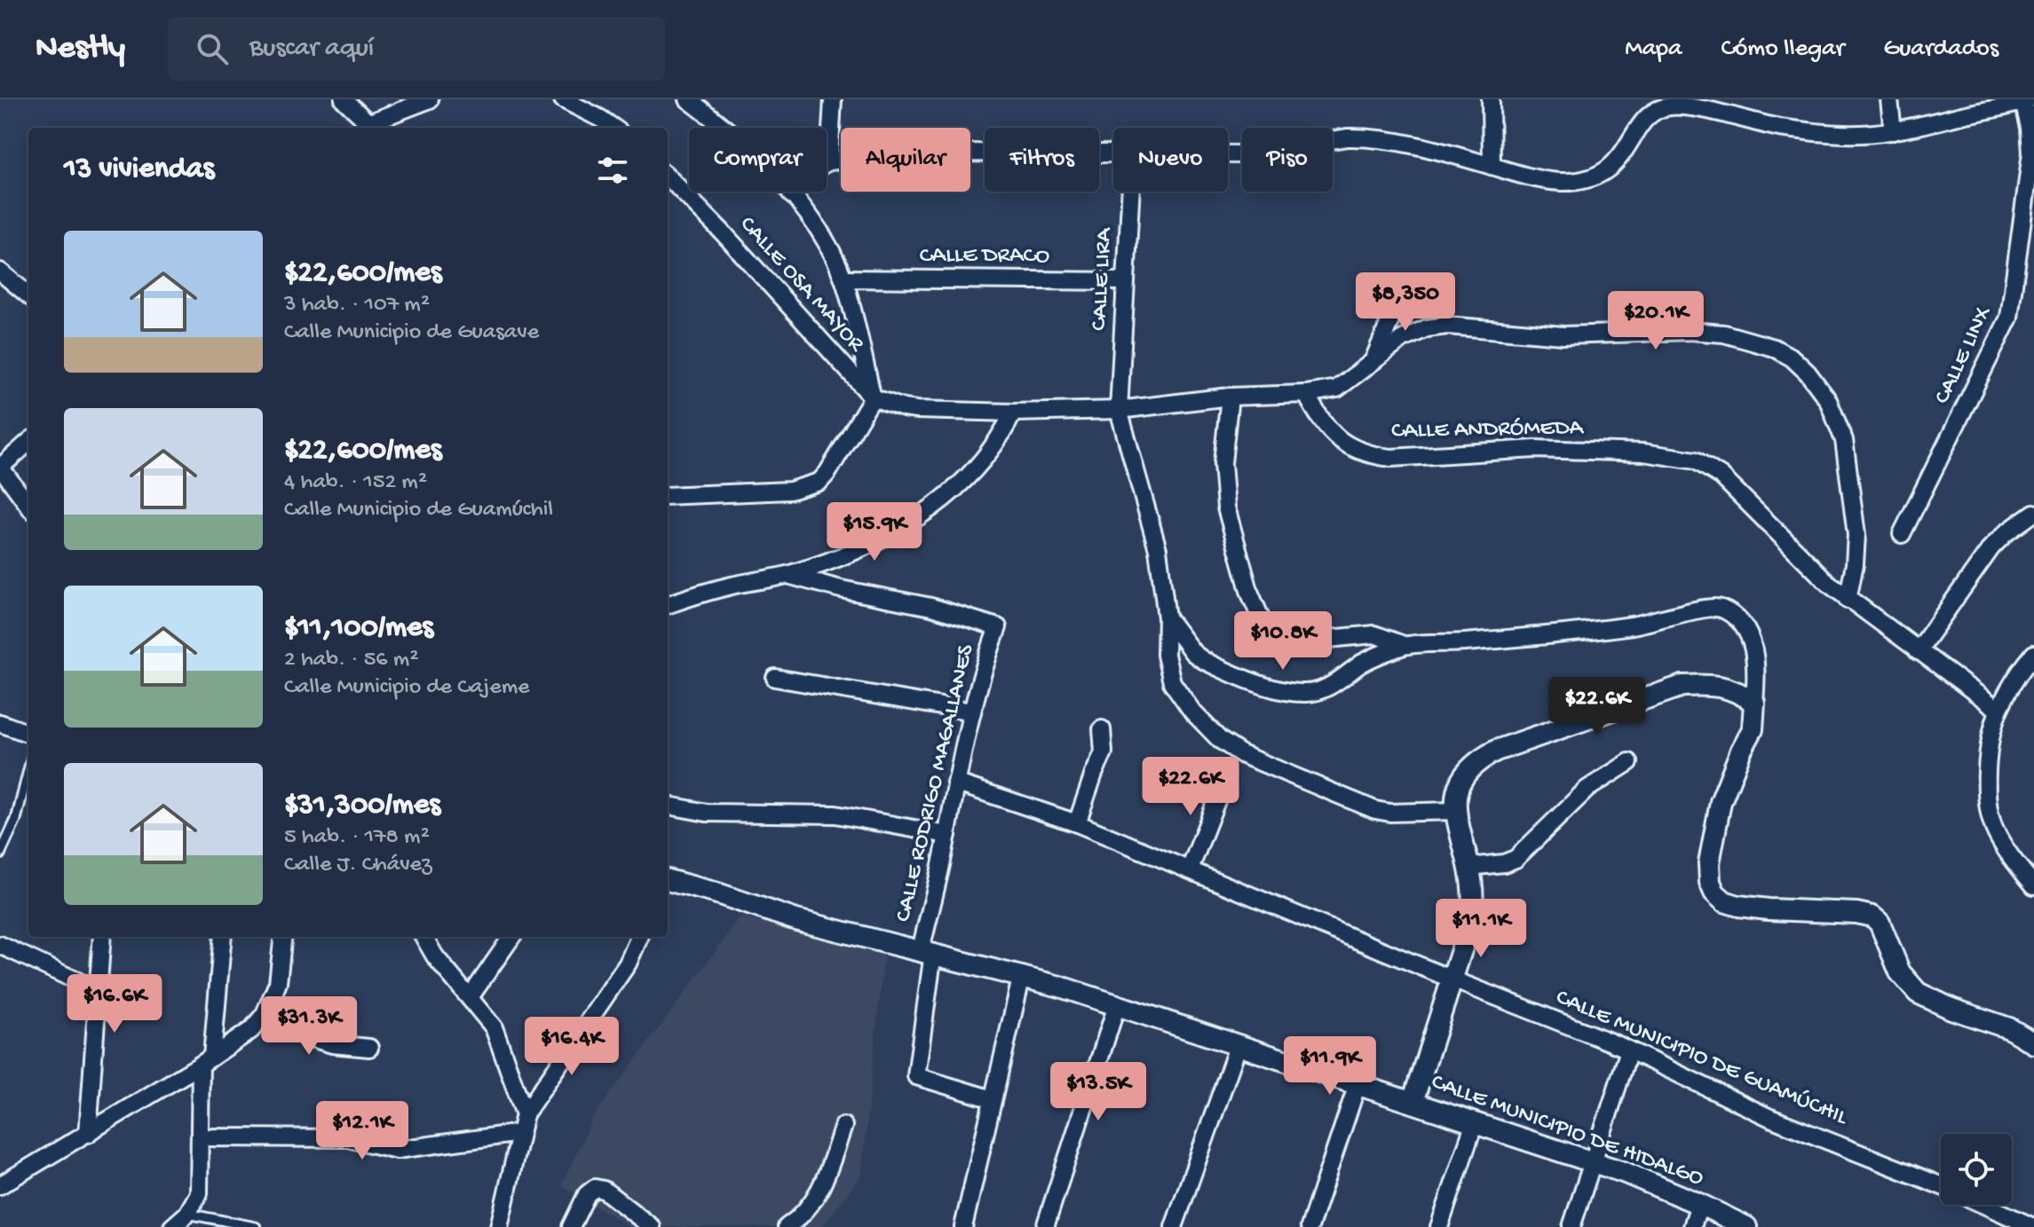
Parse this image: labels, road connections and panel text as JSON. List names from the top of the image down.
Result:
{
  "streets": {
    "street": [
      "CALLE DRACO",
      "CALLE LIRA",
      "CALLE OSA MAYOR",
      "CALLE LINX",
      "CALLE ANDRÓMEDA",
      "CALLE RODRIGO MAGALLANES",
      "CALLE MUNICIPIO DE GUAMÚCHIL",
      "CALLE MUNICIPIO DE HIDALGO"
    ]
  },
  "crossings": [
    ["CALLE DRACO", "CALLE LIRA"],
    ["CALLE RODRIGO MAGALLANES", "CALLE MUNICIPIO DE GUAMÚCHIL"],
    ["CALLE RODRIGO MAGALLANES", "CALLE MUNICIPIO DE HIDALGO"]
  ],
  "page": {
    "header": "Nestly",
    "search": "Buscar aquí",
    "nav": ["Mapa", "Cómo llegar", "Guardados"],
    "chip": [
      "Comprar",
      "Alquilar",
      "Filtros",
      "Nuevo",
      "Piso"
    ],
    "heading": "13 viviendas",
    "list": [
      {
        "name": "$22,600/mes",
        "note": "3 hab. · 107 m² · Calle Municipio de Guasave"
      },
      {
        "name": "$22,600/mes",
        "note": "4 hab. · 152 m² · Calle Municipio de Guamúchil"
      },
      {
        "name": "$11,100/mes",
        "note": "2 hab. · 56 m² · Calle Municipio de Cajeme"
      },
      {
        "name": "$31,300/mes",
        "note": "5 hab. · 178 m² · Calle J. Chávez"
      }
    ],
    "price": [
      "$8,350",
      "$20.1K",
      "$15.9K",
      "$10.8K",
      "$22.6K",
      "$22.6K",
      "$11.1K",
      "$16.6K",
      "$31.3K",
      "$16.4K",
      "$11.9K",
      "$13.5K",
      "$12.1K"
    ]
  }
}
